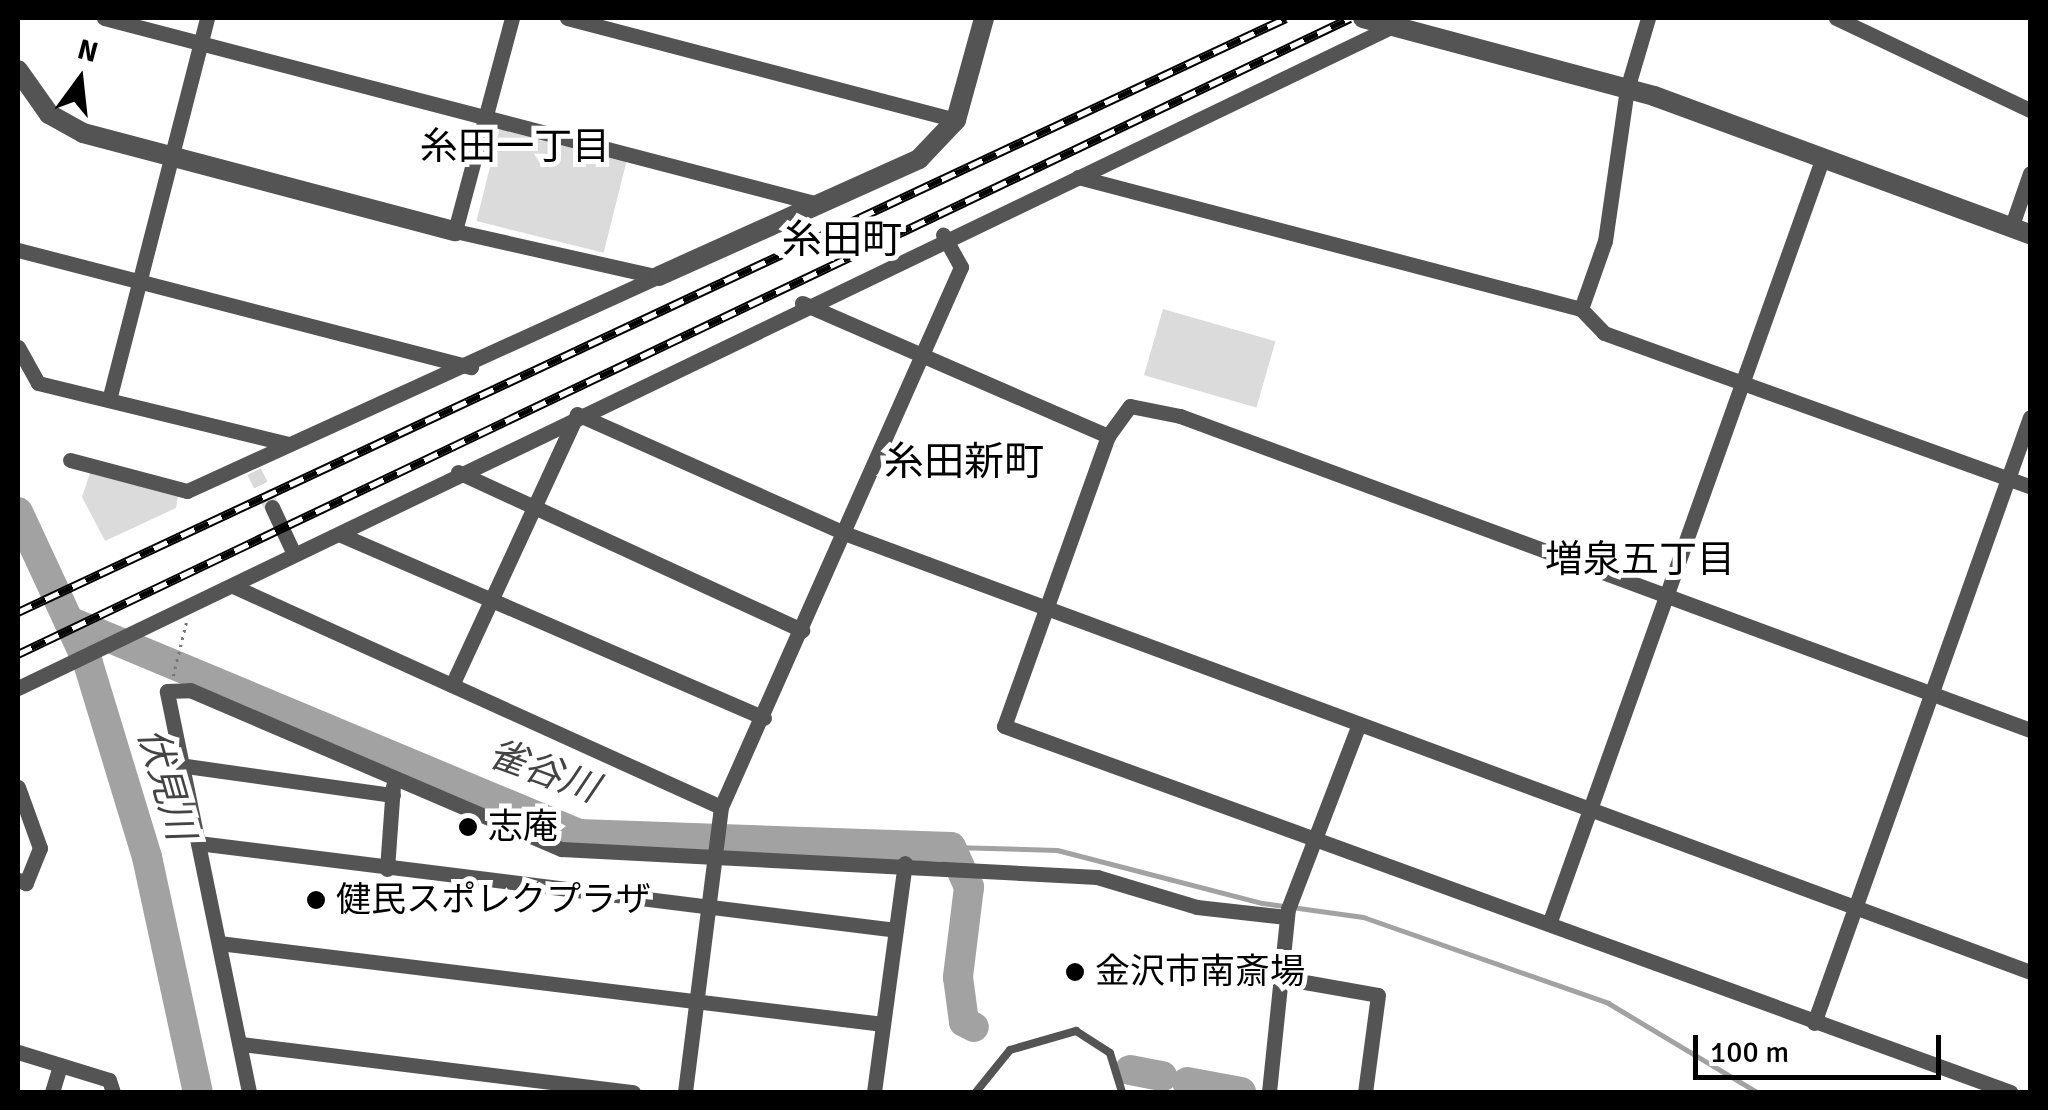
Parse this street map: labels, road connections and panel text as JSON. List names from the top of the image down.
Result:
{
  "districts": [
    "糸田一丁目",
    "糸田町",
    "糸田新町",
    "増泉五丁目"
  ],
  "water": ["雀谷川", "伏見川"],
  "places": ["志庵", "健民スポレクプラザ", "金沢市南斎場"],
  "scale_bar": "100 m",
  "north": "top"
}
